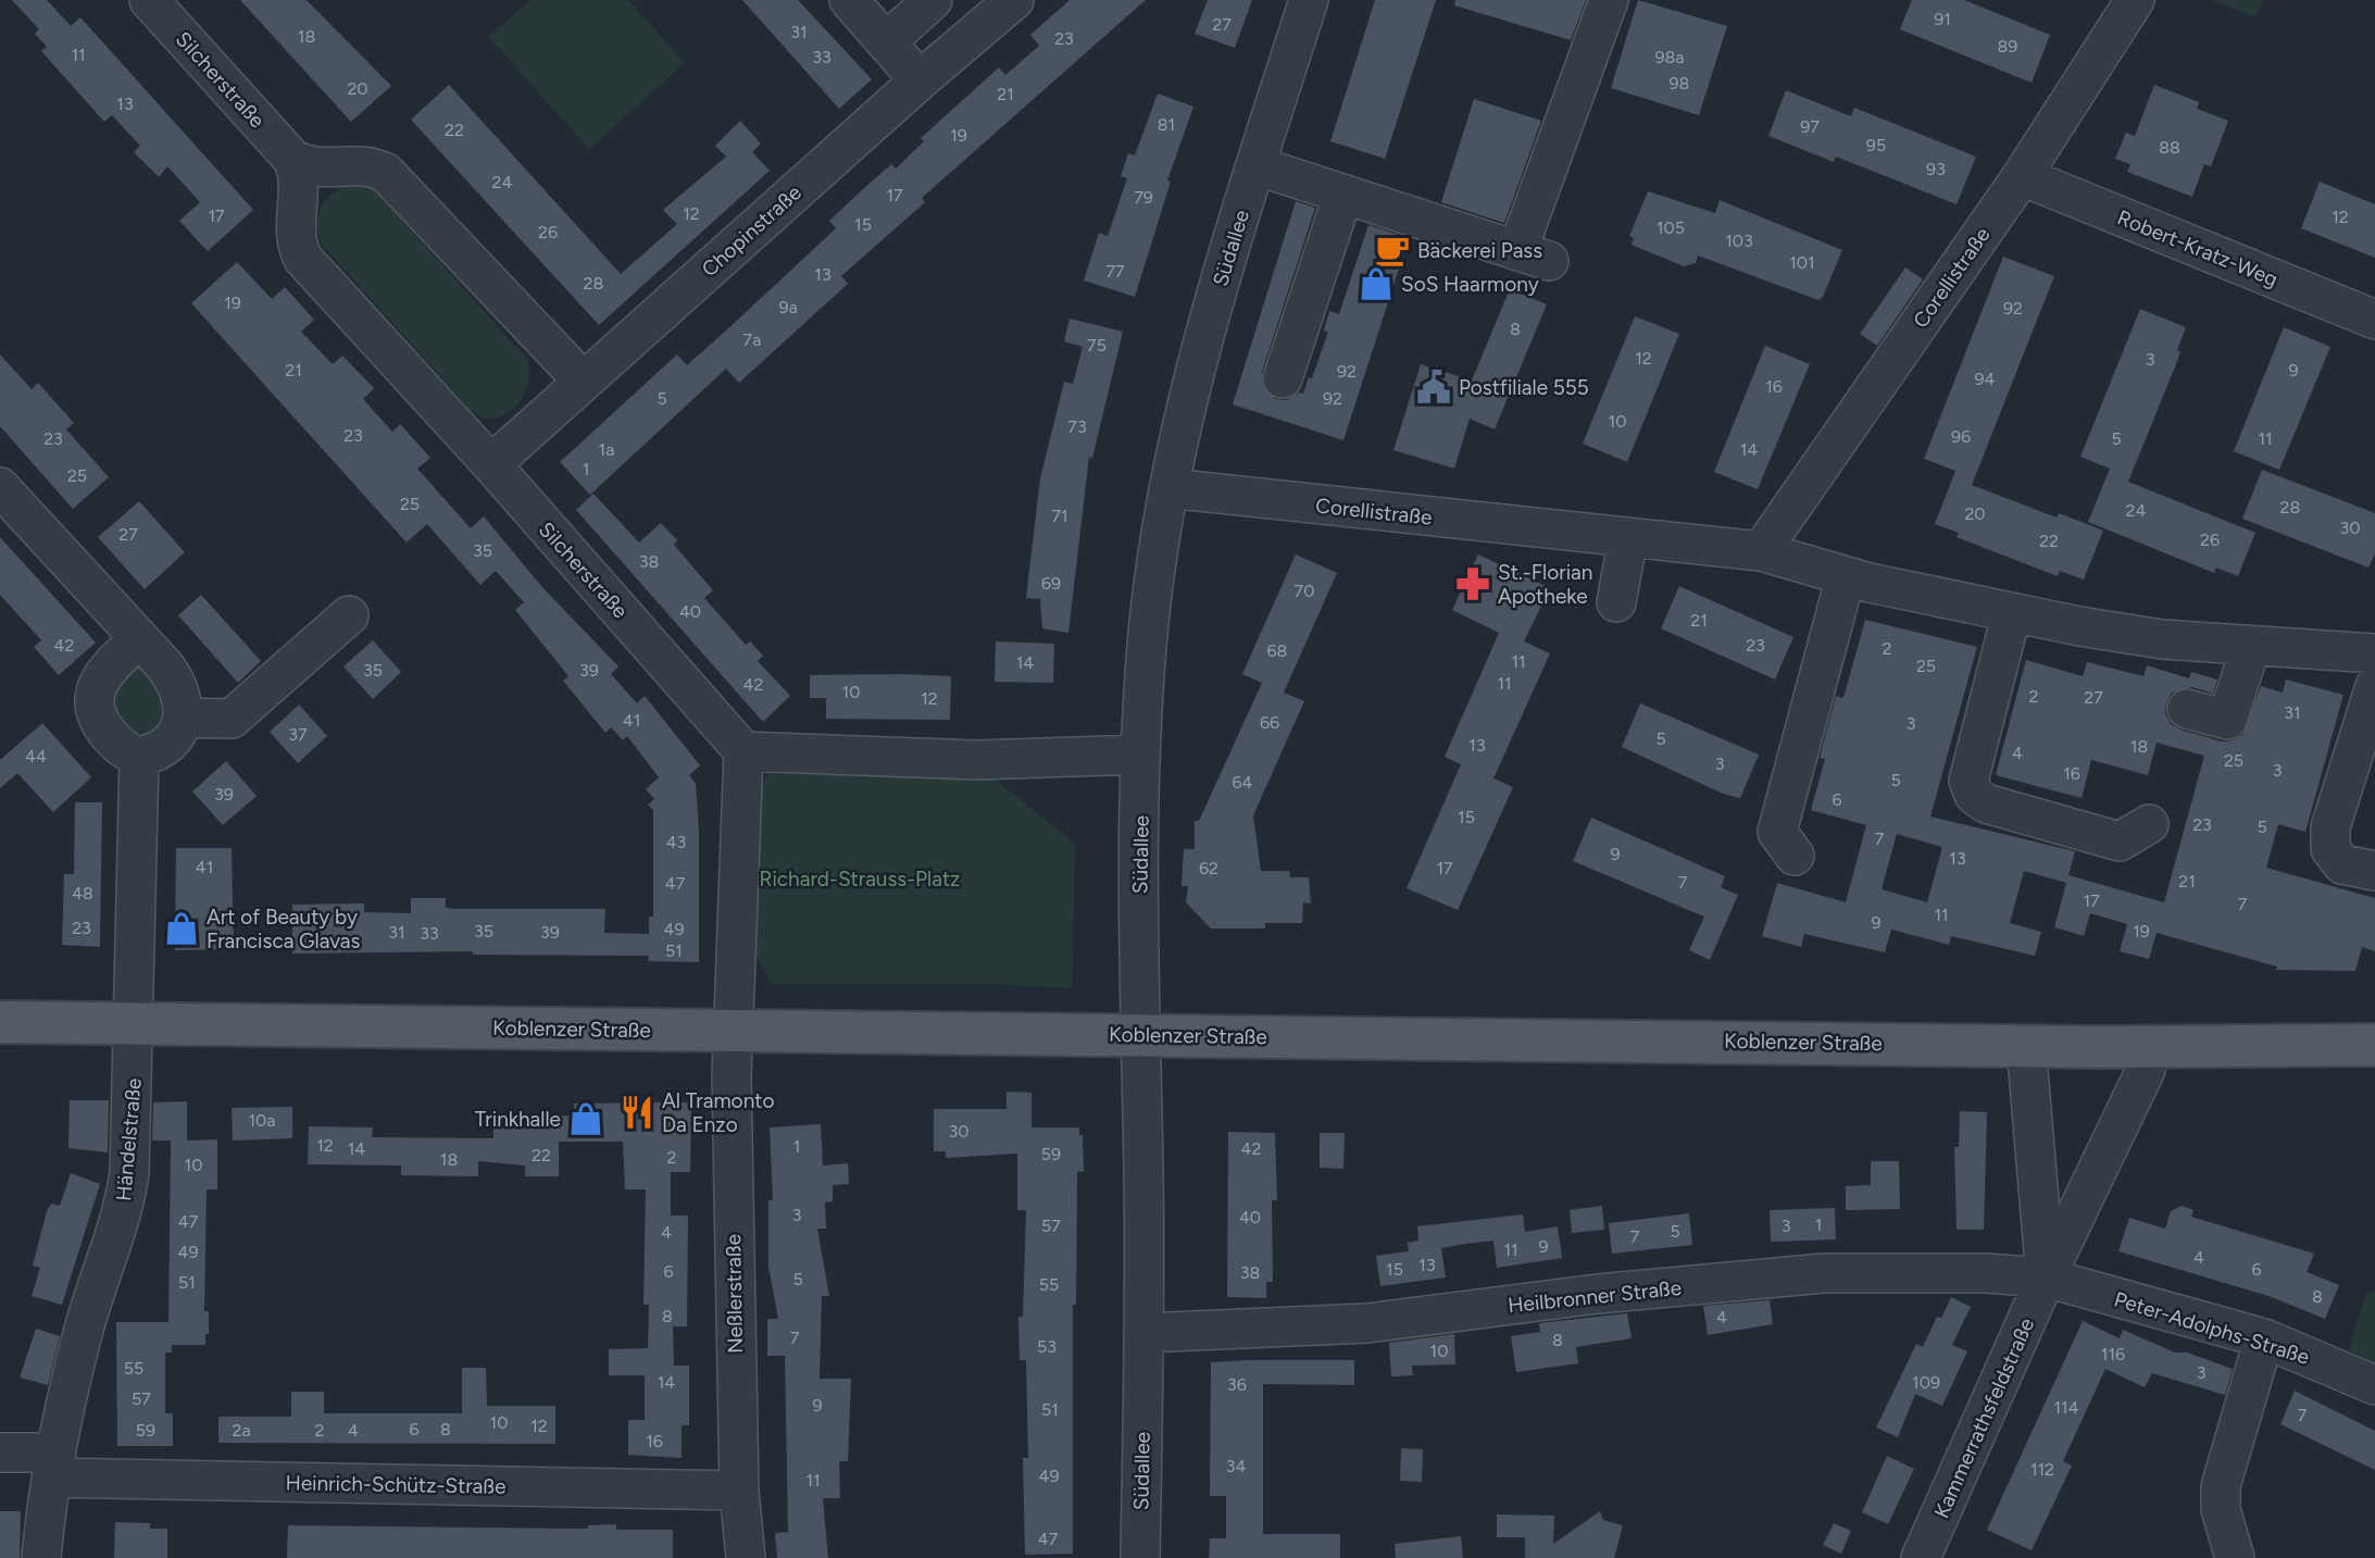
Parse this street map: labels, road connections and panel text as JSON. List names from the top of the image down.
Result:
{
  "streets": {
    "main road": ["Koblenzer Straße"],
    "street": [
      "Silcherstraße",
      "Chopinstraße",
      "Südallee",
      "Robert-Kratz-Weg",
      "Corellistraße",
      "Händelstraße",
      "Neßlerstraße",
      "Heilbronner Straße",
      "Peter-Adolphs-Straße",
      "Kammerrathsfeldstraße",
      "Heinrich-Schütz-Straße"
    ]
  },
  "crossings": [
    ["Silcherstraße", "Chopinstraße"],
    ["Südallee", "Corellistraße"],
    ["Südallee", "Koblenzer Straße"],
    ["Südallee", "Heilbronner Straße"],
    ["Robert-Kratz-Weg", "Corellistraße"],
    ["Koblenzer Straße", "Händelstraße"],
    ["Koblenzer Straße", "Neßlerstraße"],
    ["Koblenzer Straße", "Kammerrathsfeldstraße"],
    ["Händelstraße", "Heinrich-Schütz-Straße"],
    ["Neßlerstraße", "Heinrich-Schütz-Straße"],
    ["Heilbronner Straße", "Peter-Adolphs-Straße"],
    ["Heilbronner Straße", "Kammerrathsfeldstraße"],
    ["Peter-Adolphs-Straße", "Kammerrathsfeldstraße"]
  ],
  "parks": ["Richard-Strauss-Platz"],
  "places": {
    "cafe": ["Bäckerei Pass"],
    "shop": ["SoS Haarmony", "Art of Beauty by Francisca Glavas", "Trinkhalle"],
    "public building": ["Postfiliale 555"],
    "pharmacy": ["St.-Florian Apotheke"],
    "restaurant": ["Al Tramonto Da Enzo"]
  },
  "house_numbers": [
    "91",
    "27",
    "31",
    "18",
    "23",
    "89",
    "11",
    "33",
    "98a",
    "98",
    "20",
    "21",
    "13",
    "81",
    "97",
    "22",
    "19",
    "95",
    "88",
    "93",
    "24",
    "17",
    "79",
    "12",
    "17",
    "12",
    "15",
    "105",
    "26",
    "103",
    "101",
    "77",
    "13",
    "28",
    "19",
    "9a",
    "92",
    "8",
    "7a",
    "75",
    "12",
    "3",
    "21",
    "9",
    "92",
    "94",
    "16",
    "5",
    "92",
    "10",
    "73",
    "23",
    "96",
    "23",
    "5",
    "11",
    "1a",
    "14",
    "1",
    "25",
    "25",
    "28",
    "24",
    "20",
    "71",
    "30",
    "27",
    "26",
    "22",
    "35",
    "38",
    "69",
    "70",
    "40",
    "21",
    "42",
    "23",
    "2",
    "68",
    "11",
    "14",
    "25",
    "35",
    "39",
    "11",
    "42",
    "10",
    "2",
    "27",
    "12",
    "31",
    "41",
    "66",
    "3",
    "37",
    "5",
    "13",
    "18",
    "4",
    "44",
    "25",
    "3",
    "3",
    "16",
    "5",
    "64",
    "39",
    "6",
    "15",
    "23",
    "5",
    "7",
    "43",
    "9",
    "13",
    "41",
    "62",
    "17",
    "21",
    "7",
    "47",
    "48",
    "17",
    "7",
    "11",
    "9",
    "23",
    "49",
    "35",
    "19",
    "31",
    "39",
    "33",
    "51",
    "10a",
    "30",
    "12",
    "1",
    "14",
    "42",
    "59",
    "22",
    "2",
    "18",
    "10",
    "3",
    "40",
    "47",
    "1",
    "57",
    "3",
    "5",
    "4",
    "7",
    "9",
    "11",
    "49",
    "4",
    "13",
    "15",
    "6",
    "6",
    "38",
    "5",
    "51",
    "55",
    "8",
    "8",
    "4",
    "7",
    "8",
    "53",
    "10",
    "116",
    "55",
    "3",
    "14",
    "109",
    "36",
    "57",
    "9",
    "114",
    "51",
    "7",
    "10",
    "12",
    "6",
    "8",
    "59",
    "2a",
    "2",
    "4",
    "16",
    "34",
    "112",
    "49",
    "11",
    "47"
  ]
}
